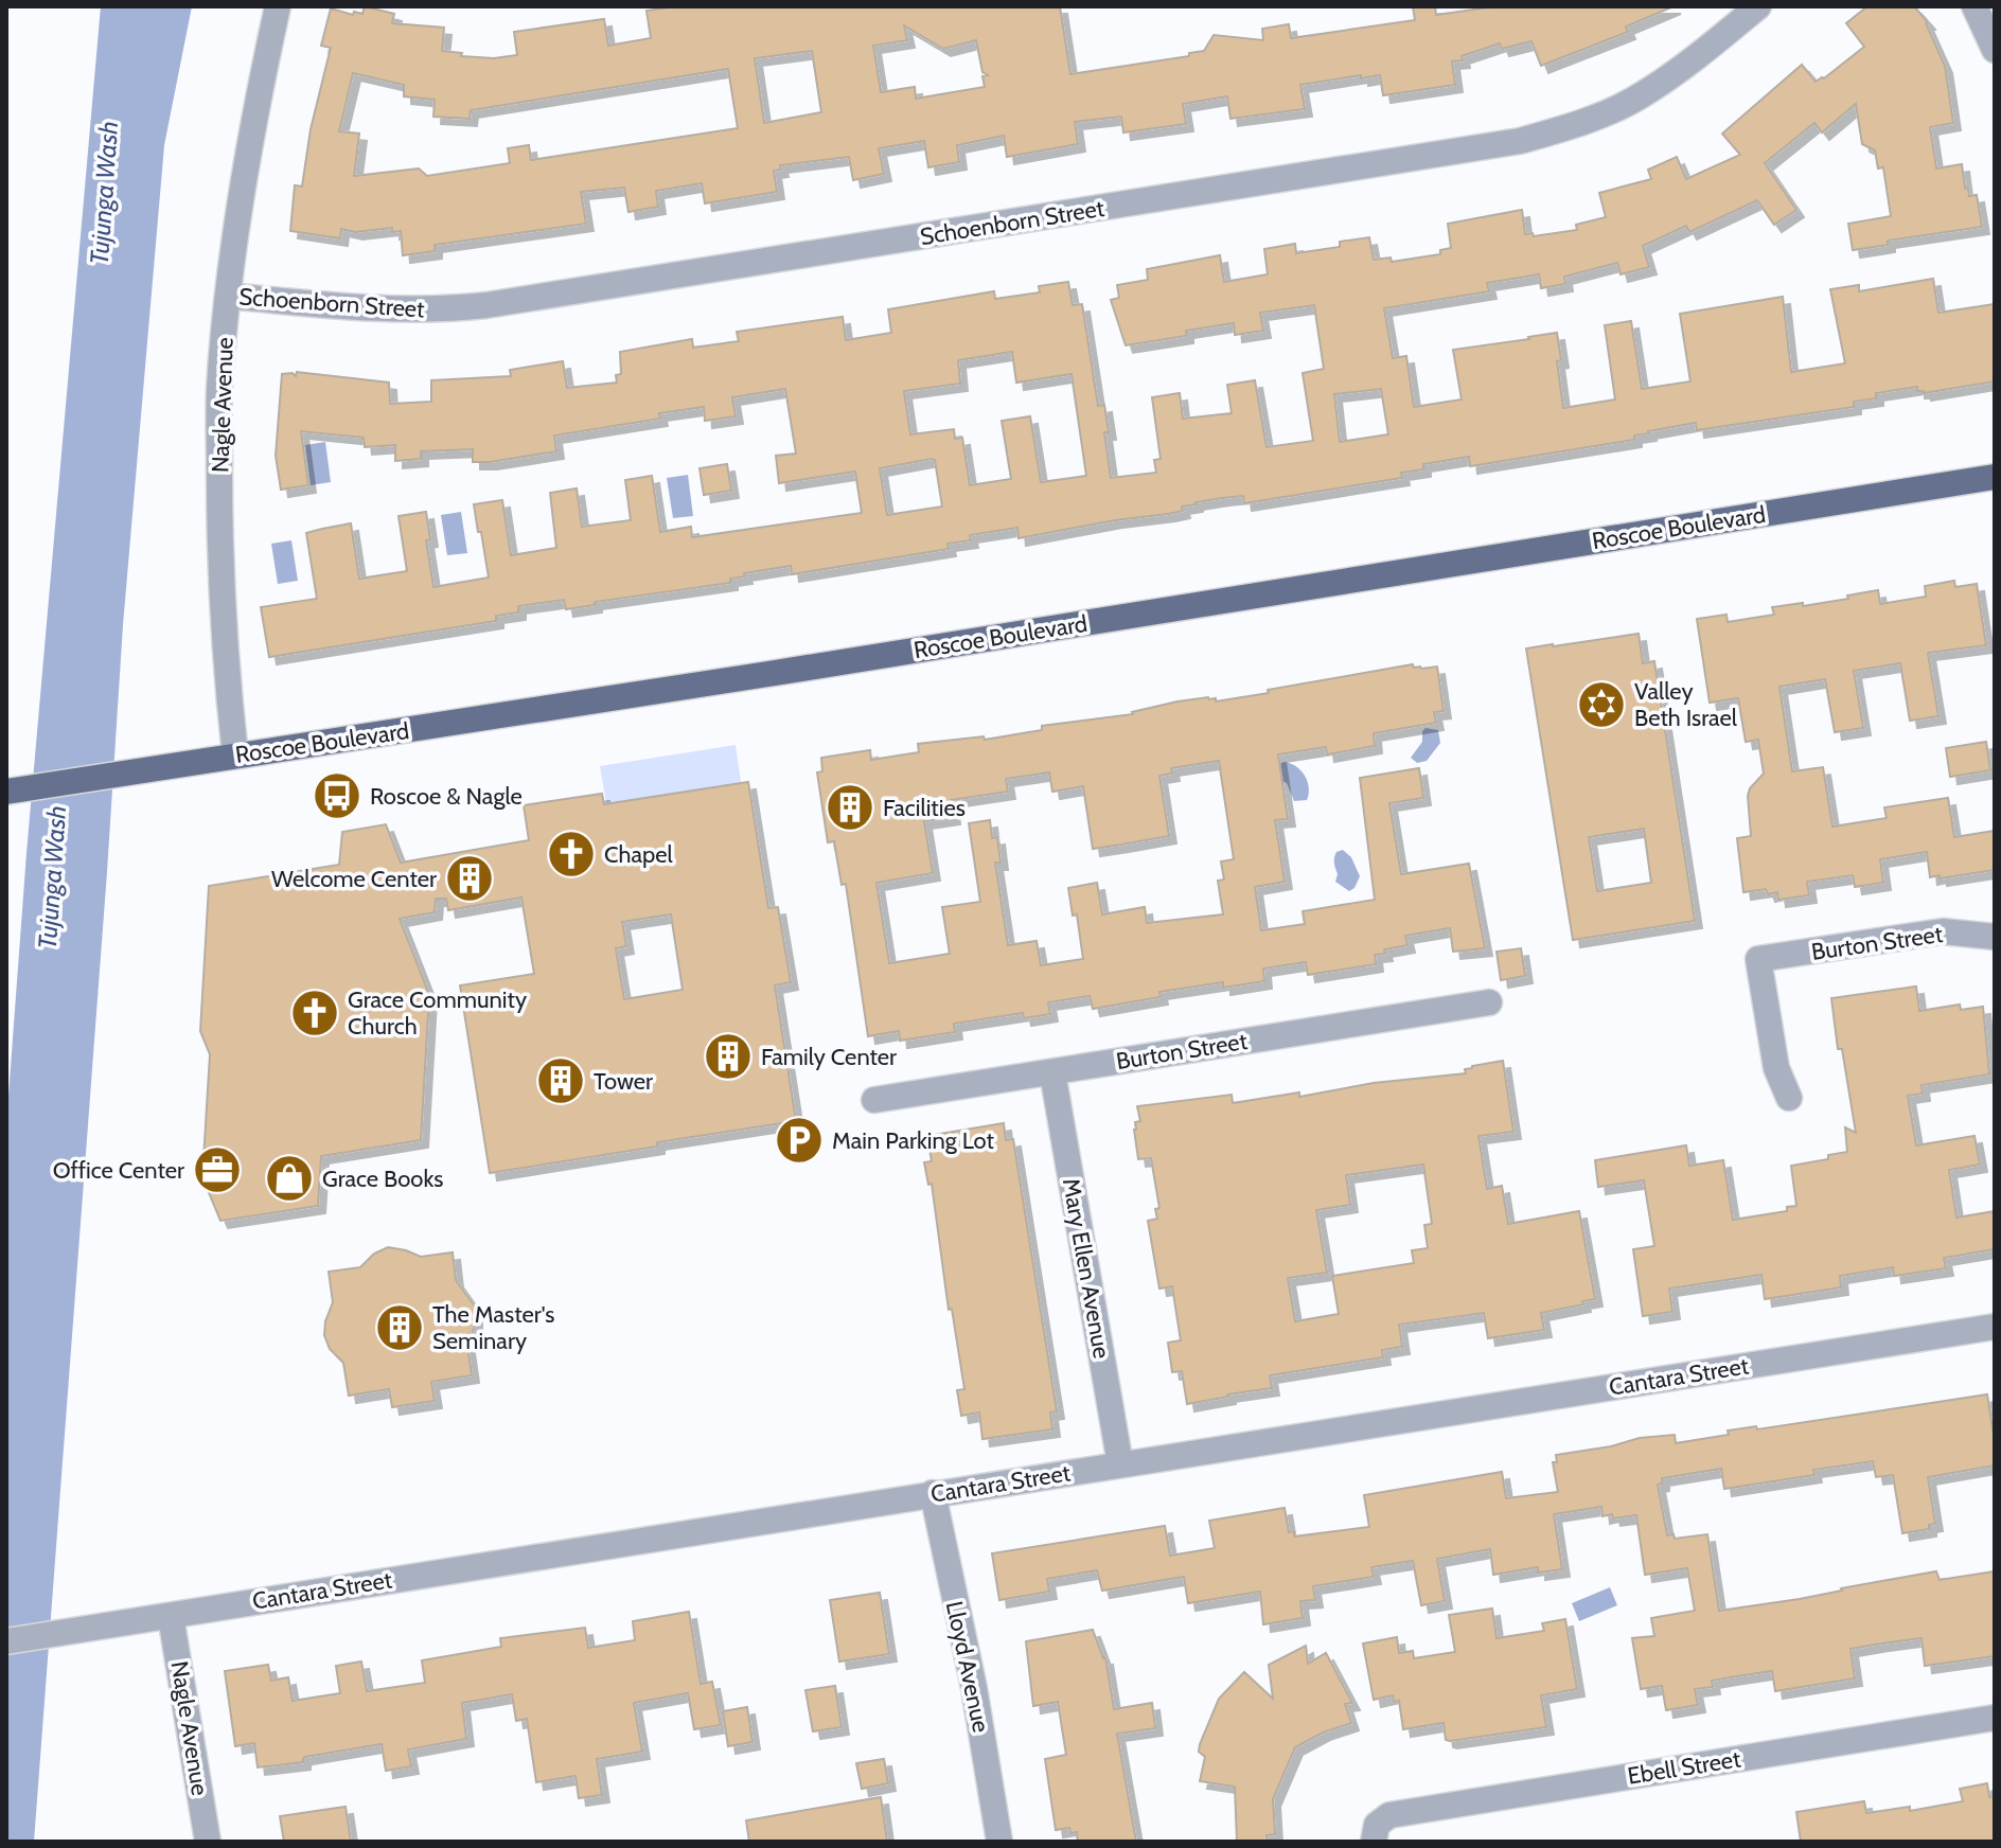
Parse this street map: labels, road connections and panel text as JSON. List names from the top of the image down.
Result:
{
  "streets": {
    "main road": ["Roscoe Boulevard"],
    "street": [
      "Schoenborn Street",
      "Nagle Avenue",
      "Burton Street",
      "Mary Ellen Avenue",
      "Cantara Street",
      "Lloyd Avenue",
      "Ebell Street"
    ]
  },
  "crossings": [
    ["Schoenborn Street", "Nagle Avenue"],
    ["Nagle Avenue", "Roscoe Boulevard"],
    ["Nagle Avenue", "Cantara Street"],
    ["Burton Street", "Mary Ellen Avenue"],
    ["Mary Ellen Avenue", "Cantara Street"],
    ["Cantara Street", "Lloyd Avenue"]
  ],
  "water": ["Tujunga Wash"],
  "places": {
    "synagogue": ["Valley Beth Israel"],
    "bus stop": ["Roscoe & Nagle"],
    "building": [
      "Facilities",
      "Welcome Center",
      "Family Center",
      "Tower",
      "The Master's Seminary"
    ],
    "church": ["Chapel", "Grace Community Church"],
    "parking": ["Main Parking Lot"],
    "office": ["Office Center"],
    "shop": ["Grace Books"]
  }
}
